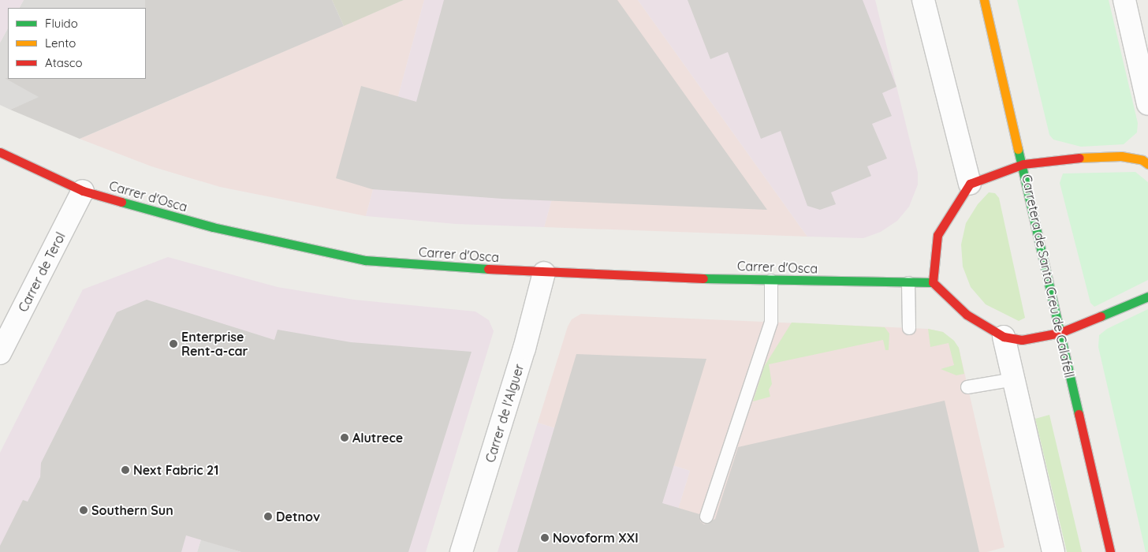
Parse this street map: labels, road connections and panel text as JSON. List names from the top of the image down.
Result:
{
  "streets": {
    "street": [
      "Carrer d'Osca",
      "Carrer de Terol",
      "Carretera de Santa Creu de Calafell",
      "Carrer de l'Alguer"
    ]
  },
  "crossings": [
    ["Carrer d'Osca", "Carrer de Terol"],
    ["Carrer d'Osca", "Carrer de l'Alguer"]
  ],
  "places": [
    "Enterprise Rent-a-car",
    "Alutrece",
    "Next Fabric 21",
    "Southern Sun",
    "Detnov",
    "Novoform XXI"
  ],
  "legend": ["Fluido", "Lento", "Atasco"]
}
